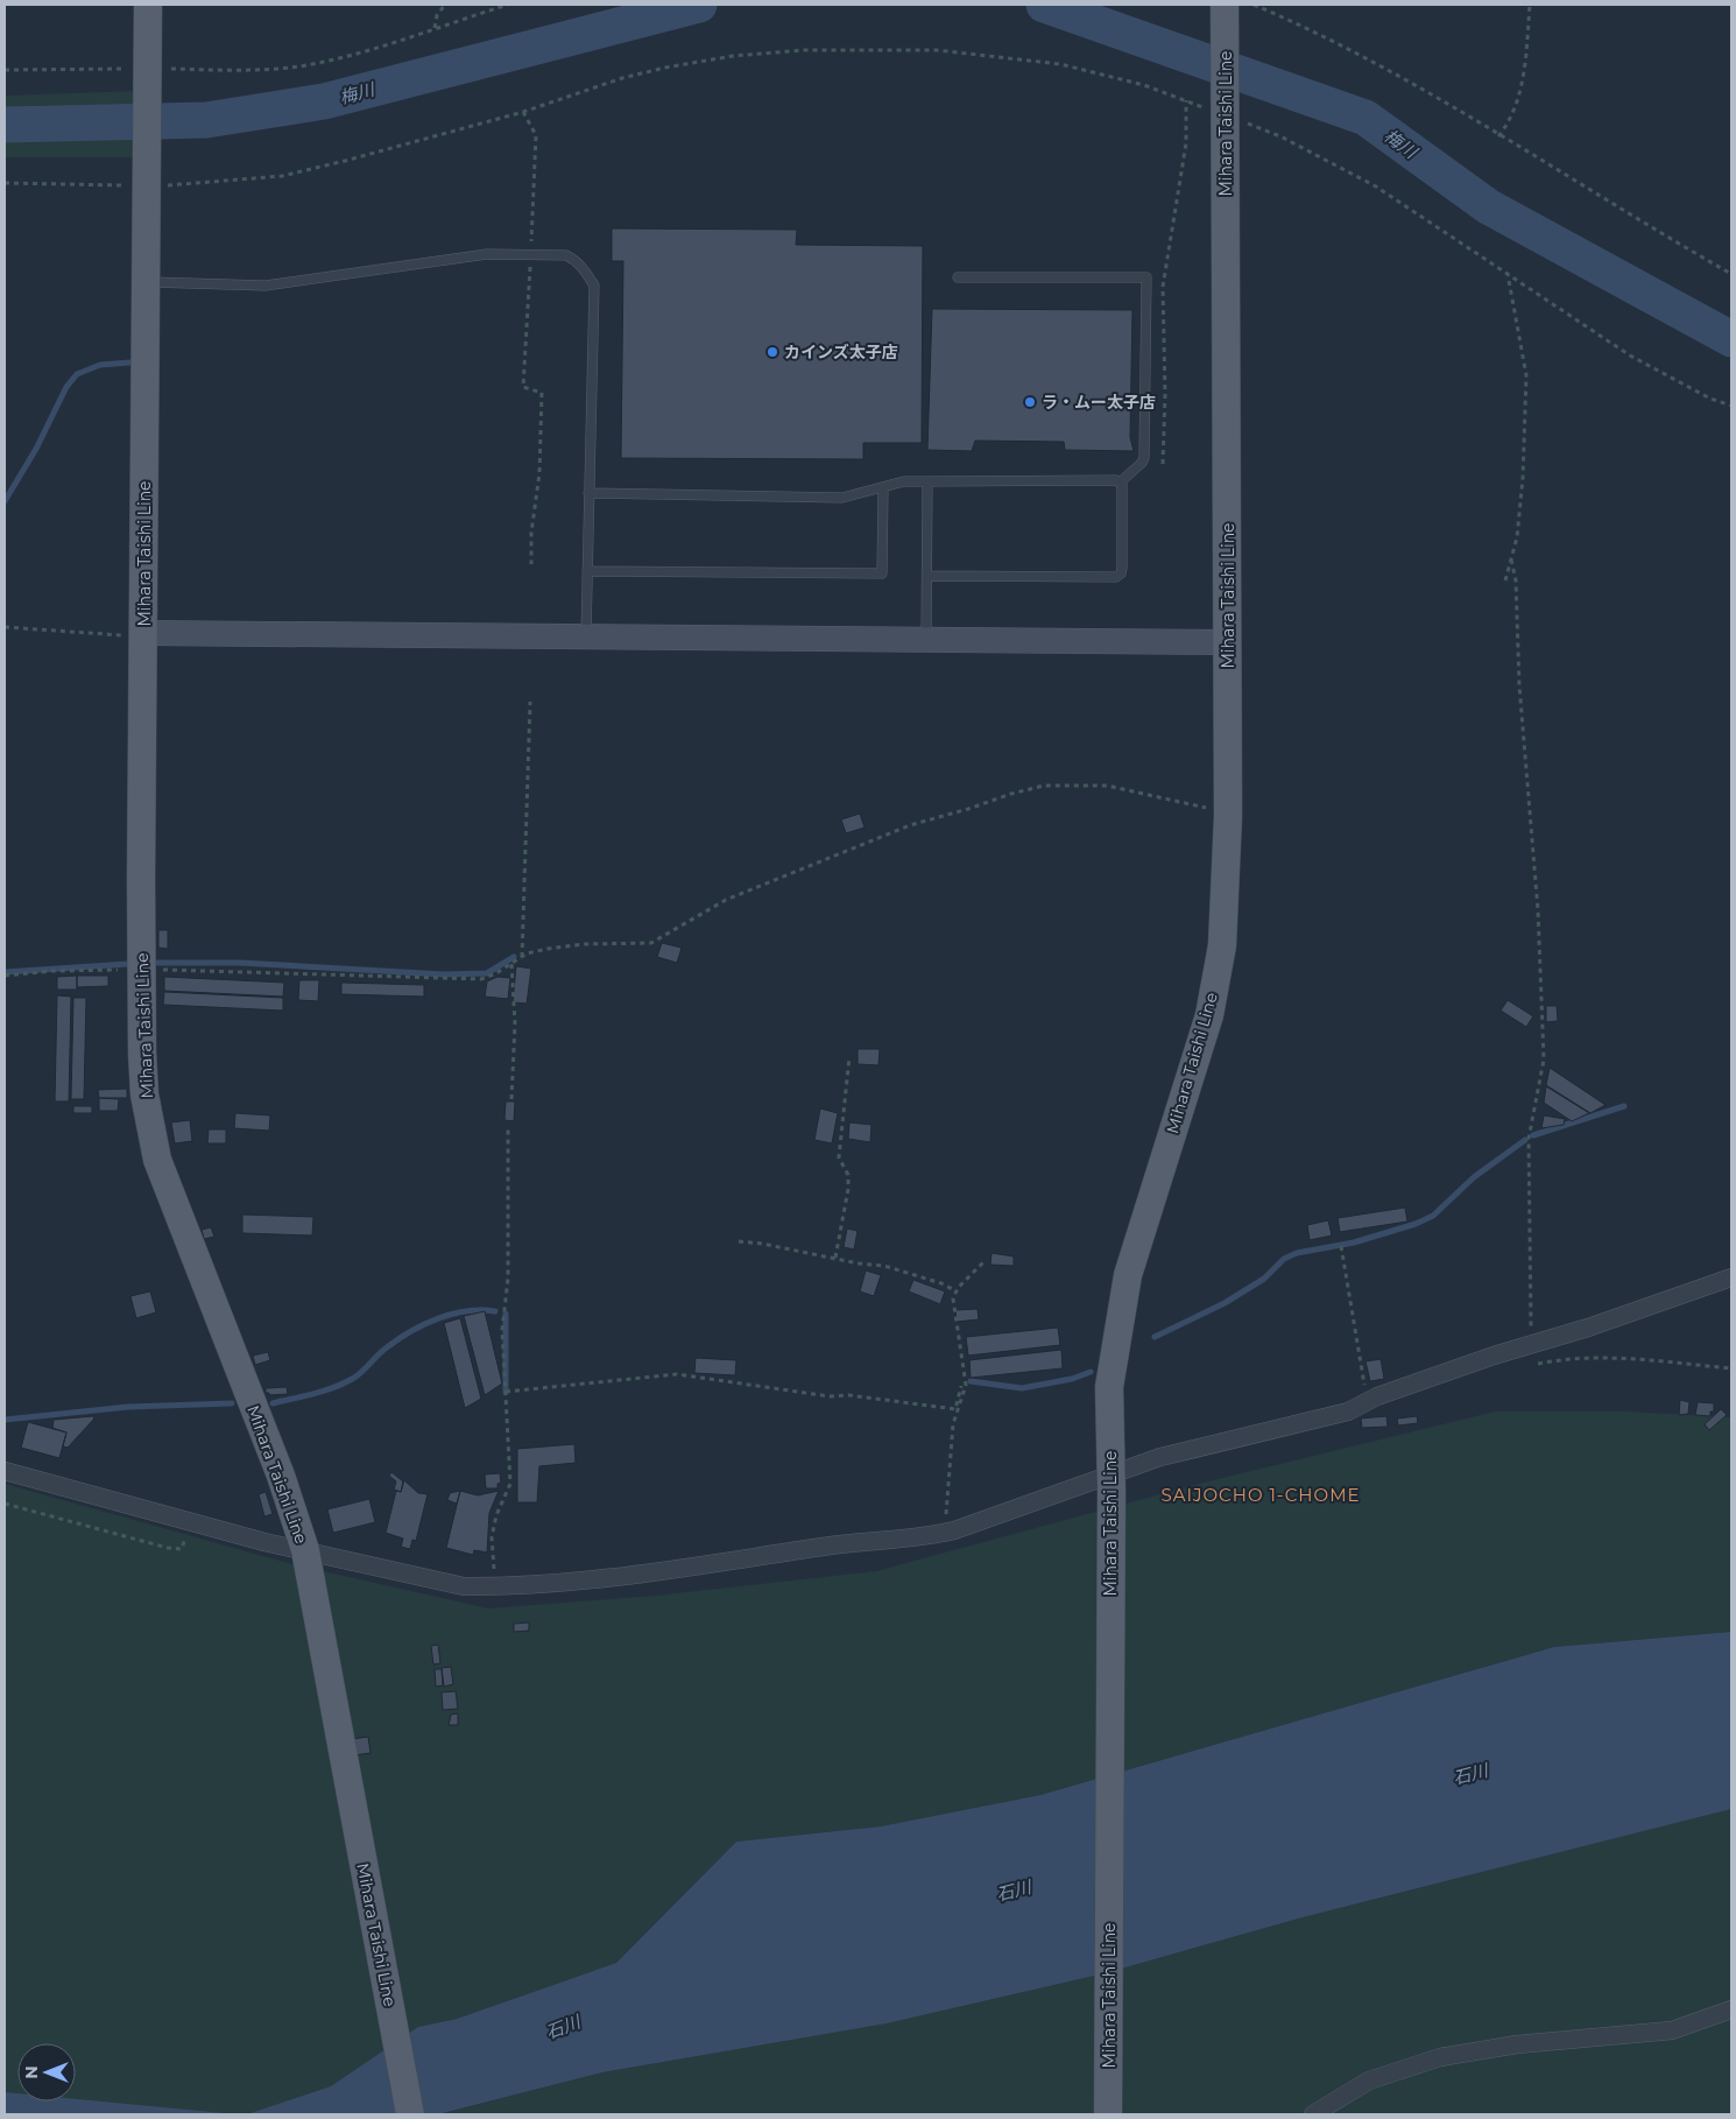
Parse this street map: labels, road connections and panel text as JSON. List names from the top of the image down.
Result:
{
  "streets": {
    "main road": ["Mihara Taishi Line"]
  },
  "districts": ["SAIJOCHO 1-CHOME"],
  "water": ["梅川", "石川"],
  "places": ["カインズ太子店", "ラ・ムー太子店"],
  "north": "left"
}
